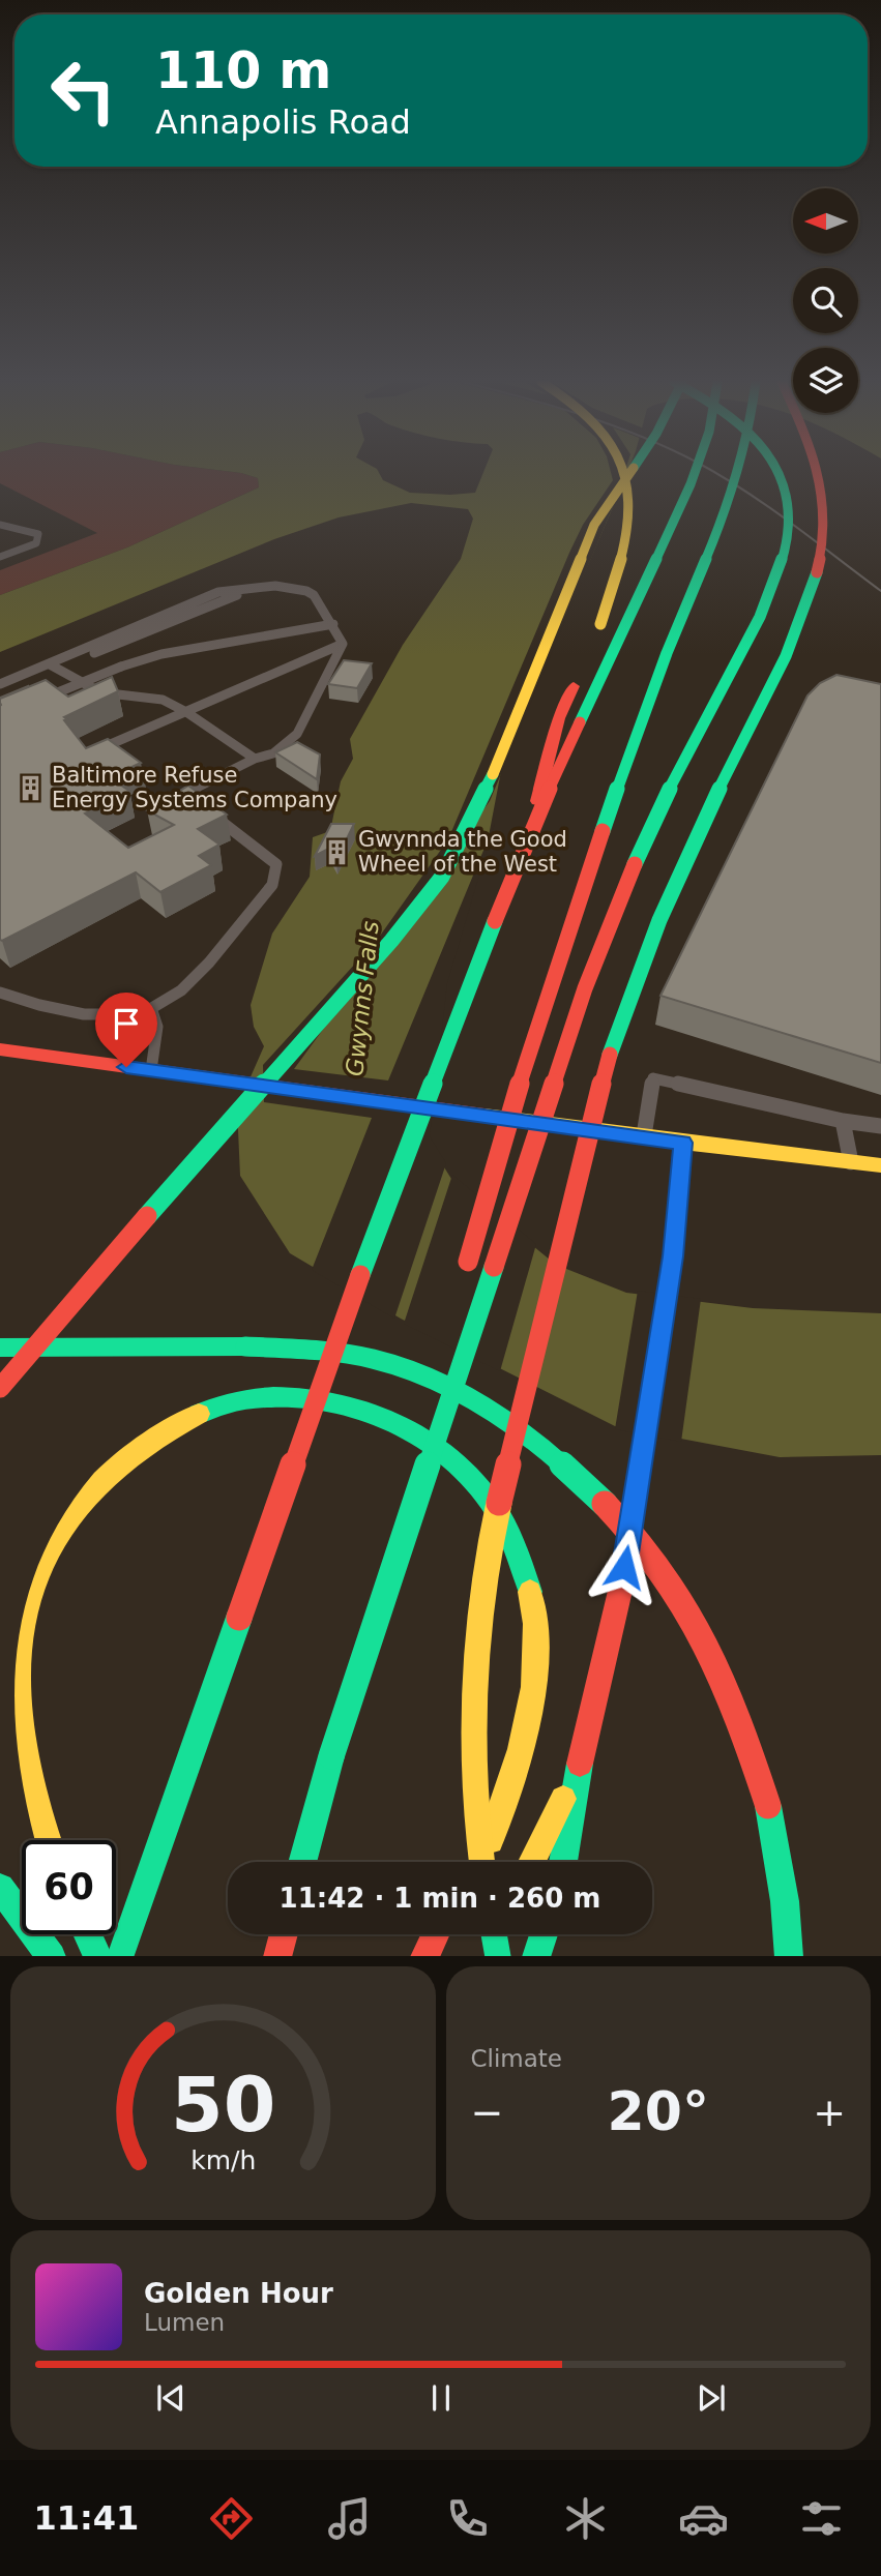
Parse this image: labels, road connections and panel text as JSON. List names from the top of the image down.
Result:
{
  "water": ["Gwynns Falls"],
  "places": {
    "building": ["Baltimore Refuse Energy Systems Company", "Gwynnda the Good Wheel of the West"]
  },
  "north": "left",
  "page": {
    "turn": ["110 m", "Annapolis Road"],
    "limit": "60",
    "trip": "11:42 · 1 min · 260 m",
    "tile": "Climate",
    "heat": ["−", "20°", "+"],
    "song": ["Golden Hour", "Lumen"],
    "tabs": "11:41",
    "gauge": ["50", "km/h"]
  }
}
